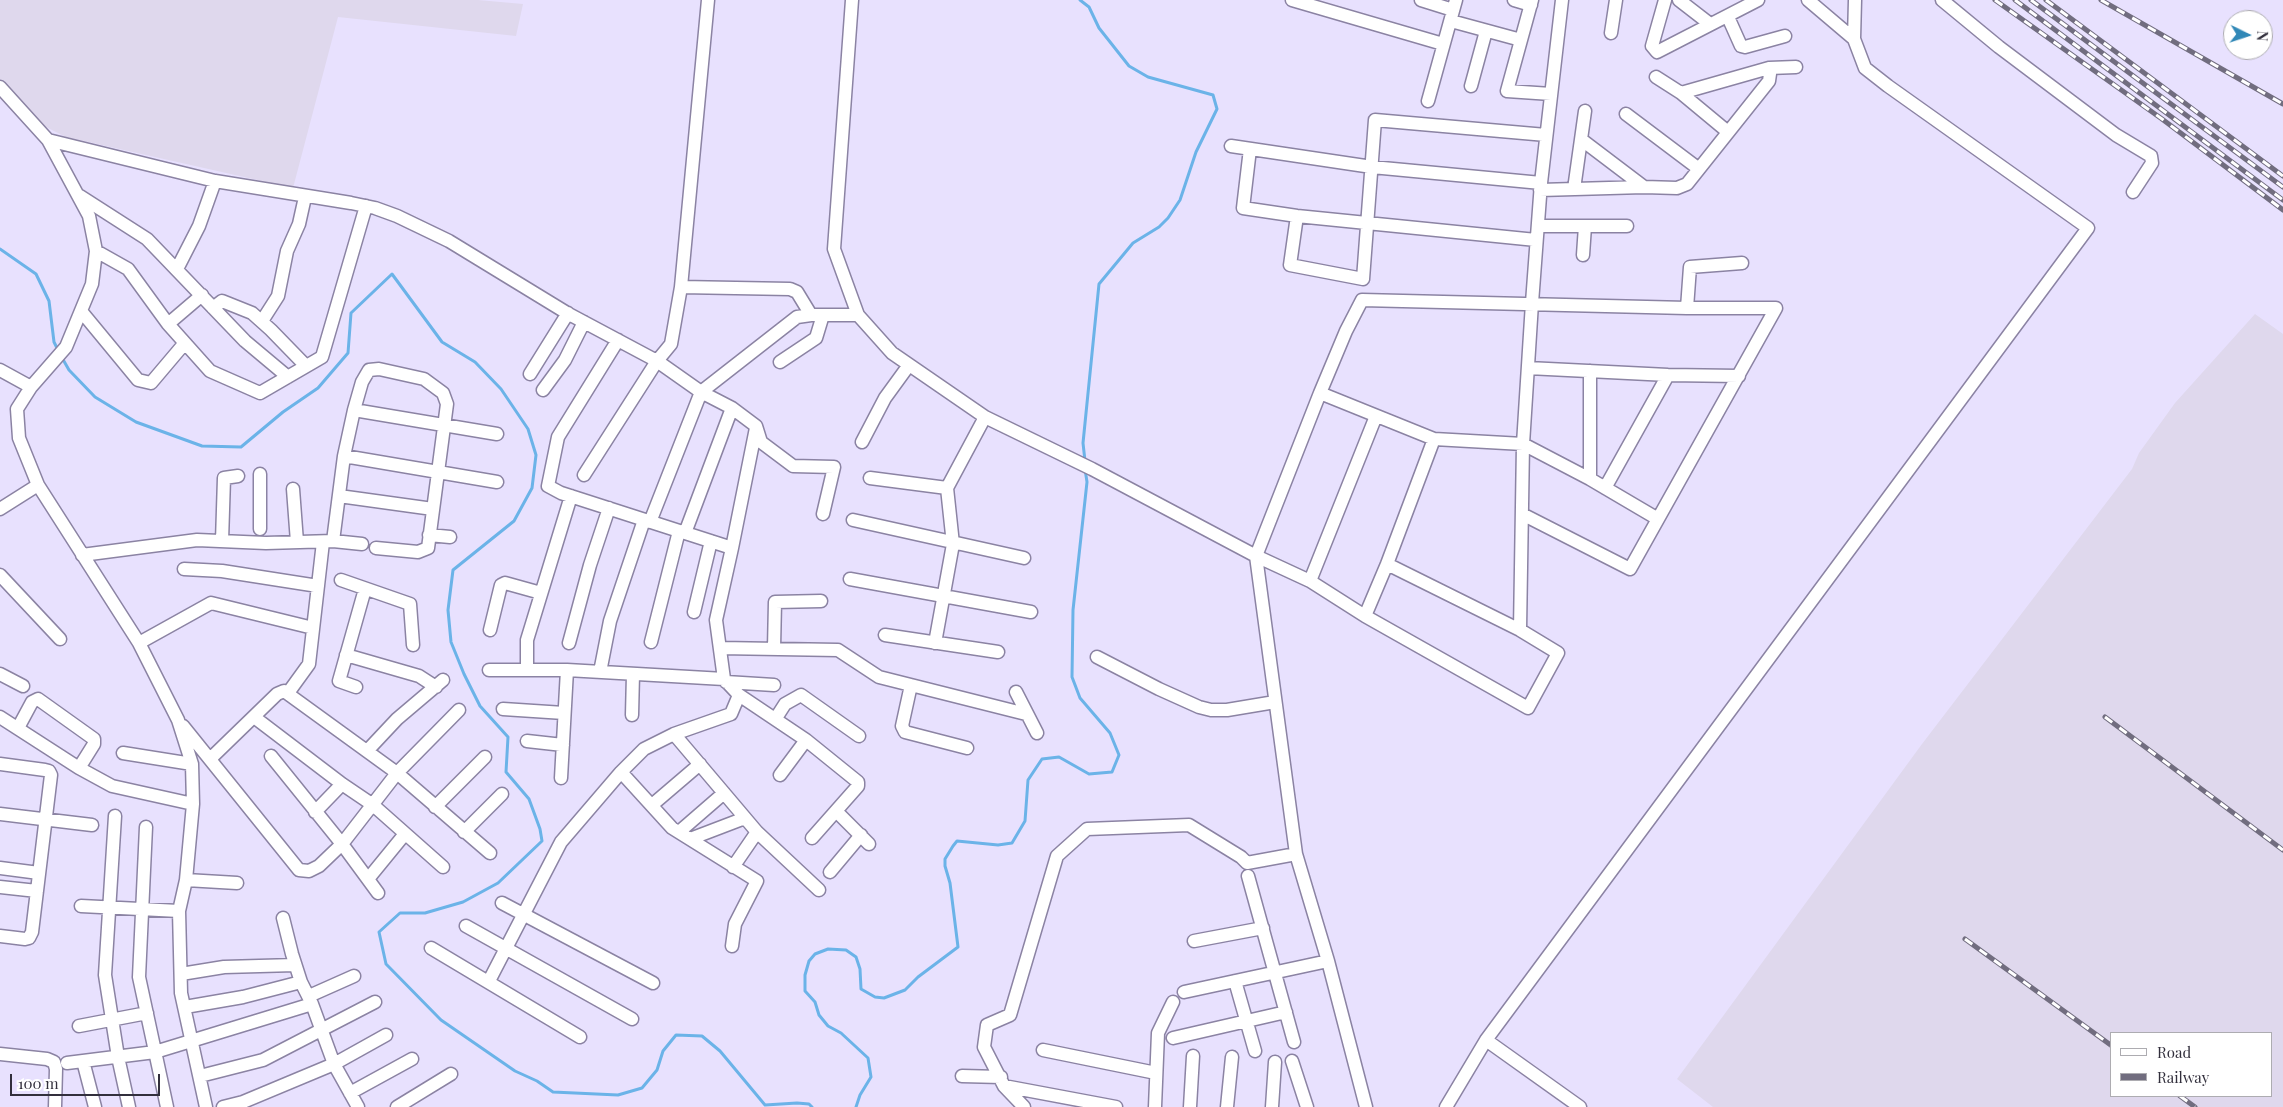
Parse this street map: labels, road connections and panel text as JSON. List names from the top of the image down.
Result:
{
  "legend": ["Road", "Railway"],
  "scale_bar": "100 m",
  "north": "right"
}
